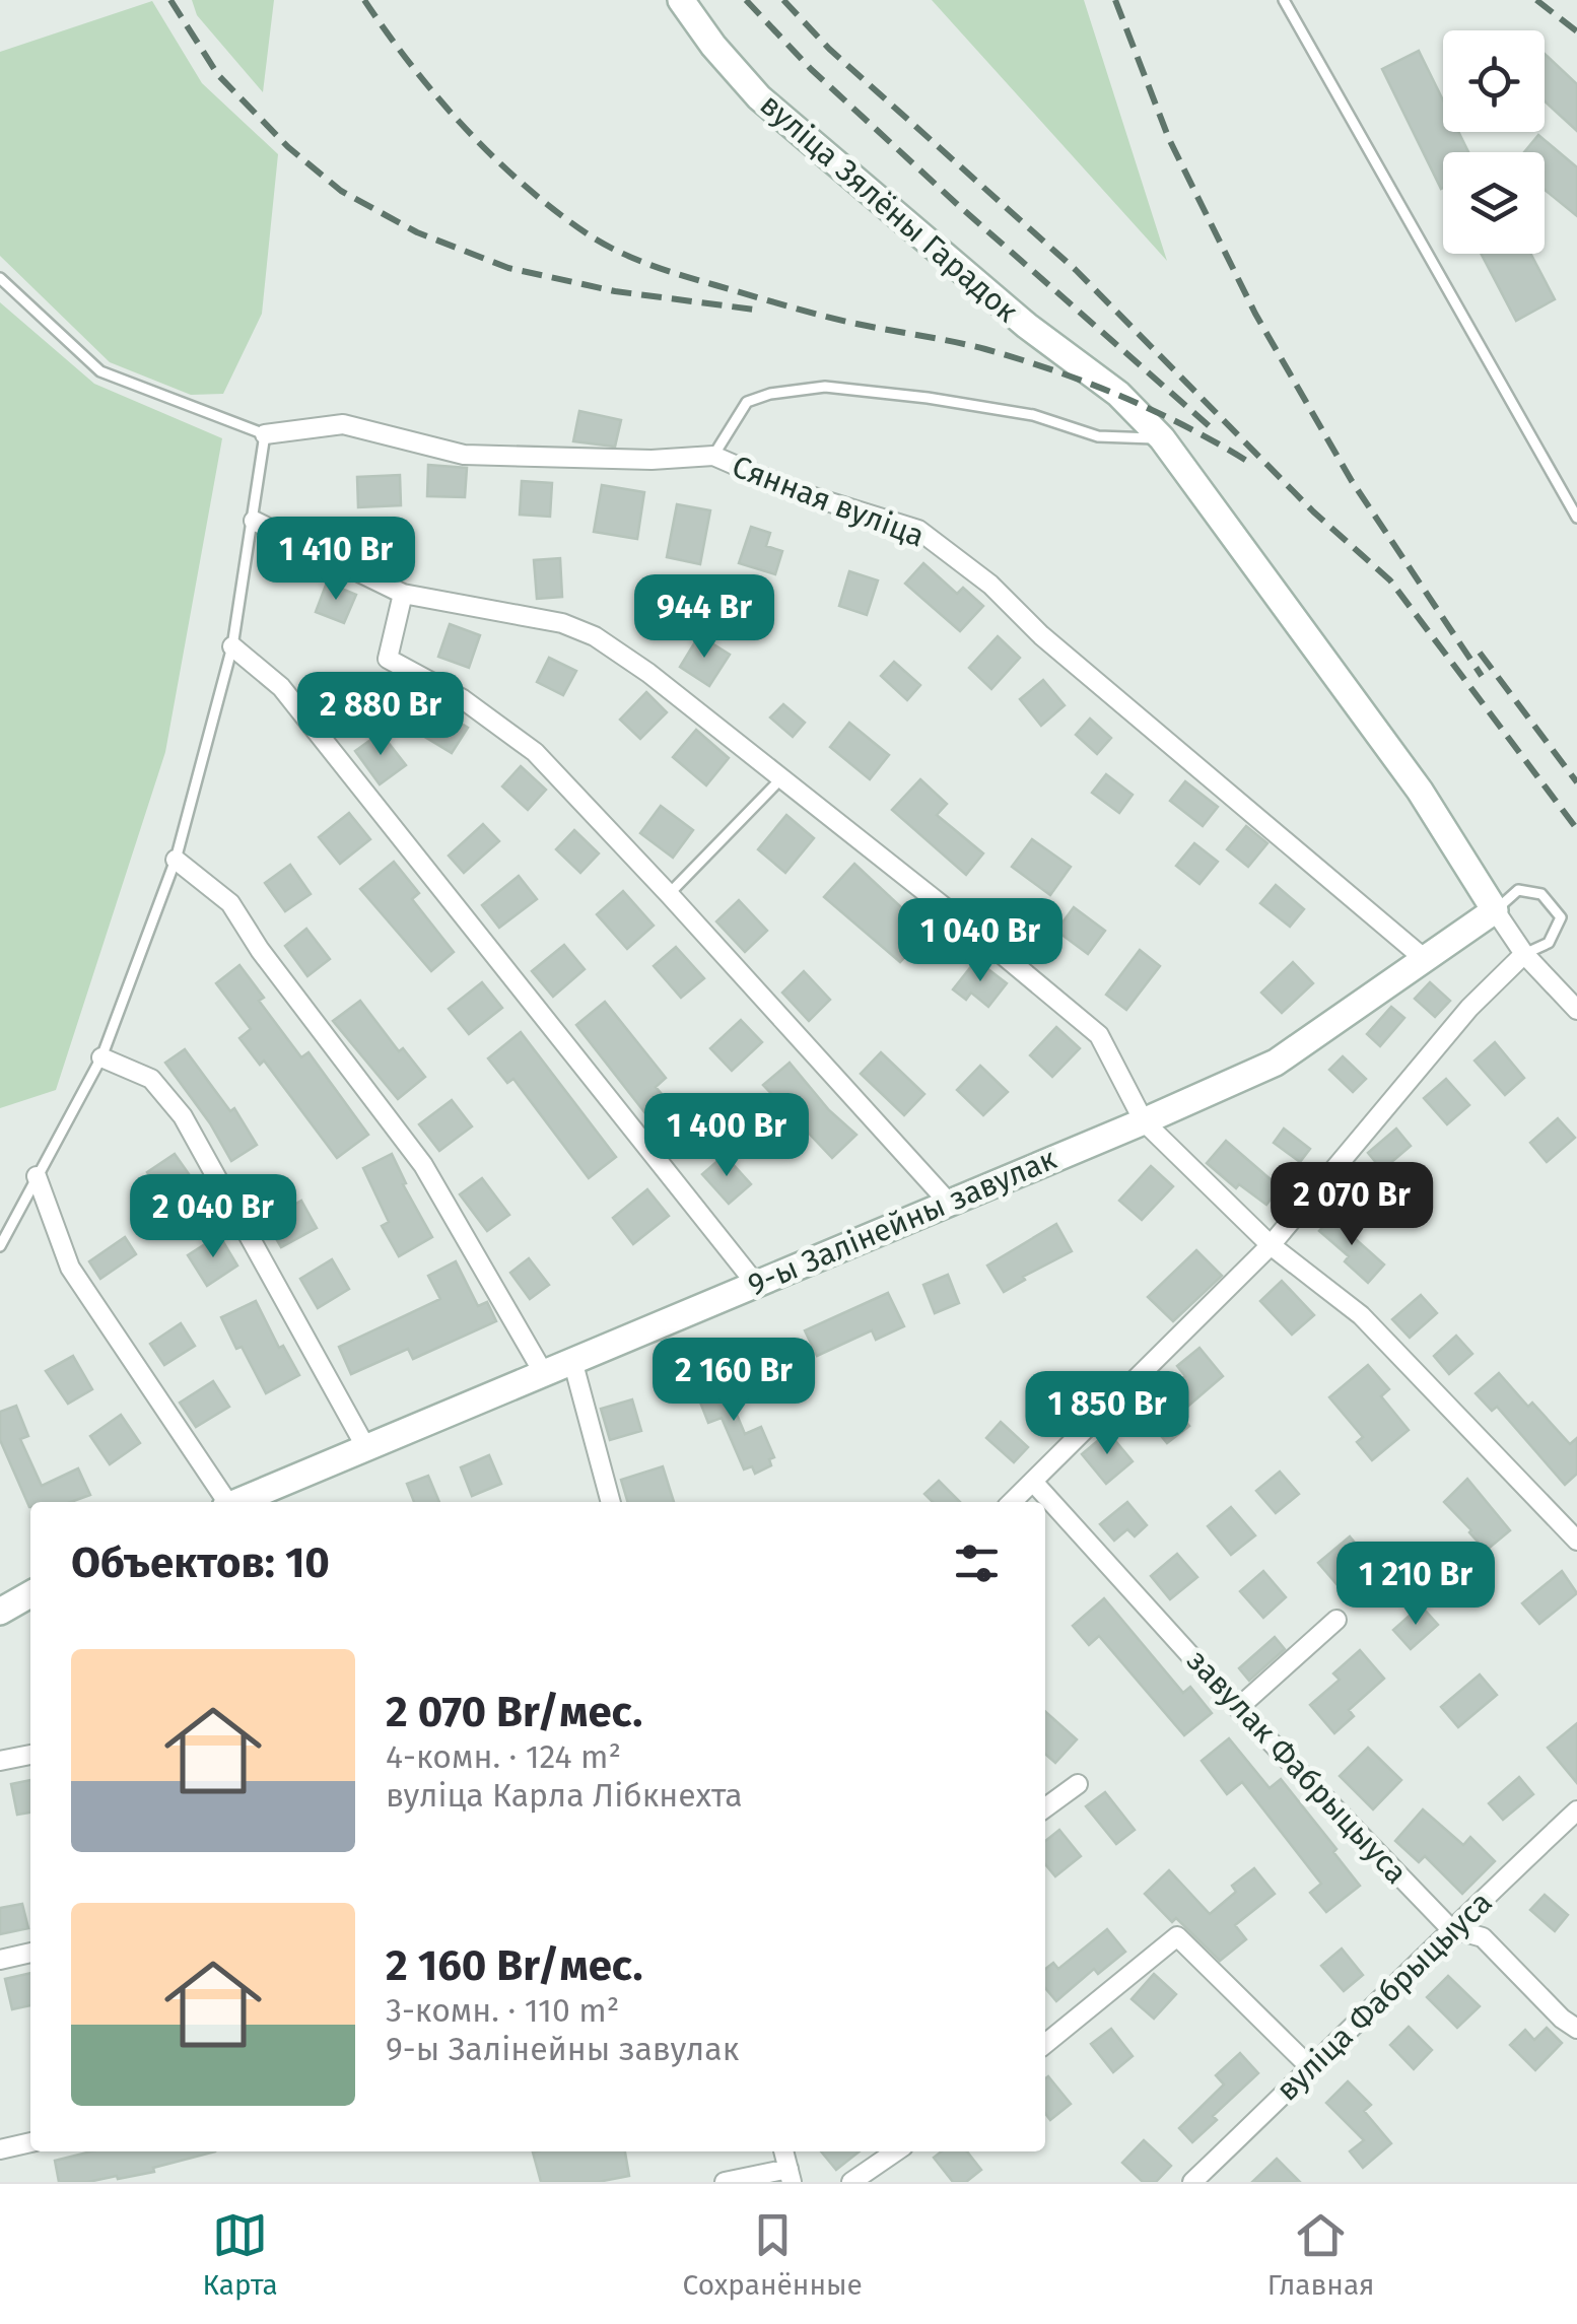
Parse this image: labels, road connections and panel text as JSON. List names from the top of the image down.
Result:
{
  "streets": {
    "street": [
      "вуліца Зялёны Гарадок",
      "Сянная вуліца",
      "9-ы Залінейны завулак",
      "завулак Фабрыцыуса",
      "вуліца Фабрыцыуса"
    ]
  },
  "crossings": [
    ["Сянная вуліца", "9-ы Залінейны завулак"],
    ["завулак Фабрыцыуса", "вуліца Фабрыцыуса"]
  ],
  "page": {
    "price": [
      "1 410 Br",
      "944 Br",
      "2 880 Br",
      "1 040 Br",
      "1 400 Br",
      "2 070 Br",
      "2 040 Br",
      "2 160 Br",
      "1 850 Br",
      "1 210 Br"
    ],
    "heading": "Объектов: 10",
    "list": [
      {
        "name": "2 070 Br/мес.",
        "note": "4-комн. · 124 m² · вуліца Карла Лібкнехта"
      },
      {
        "name": "2 160 Br/мес.",
        "note": "3-комн. · 110 m² · 9-ы Залінейны завулак"
      }
    ],
    "tabs": ["Карта", "Сохранённые", "Главная"]
  }
}
